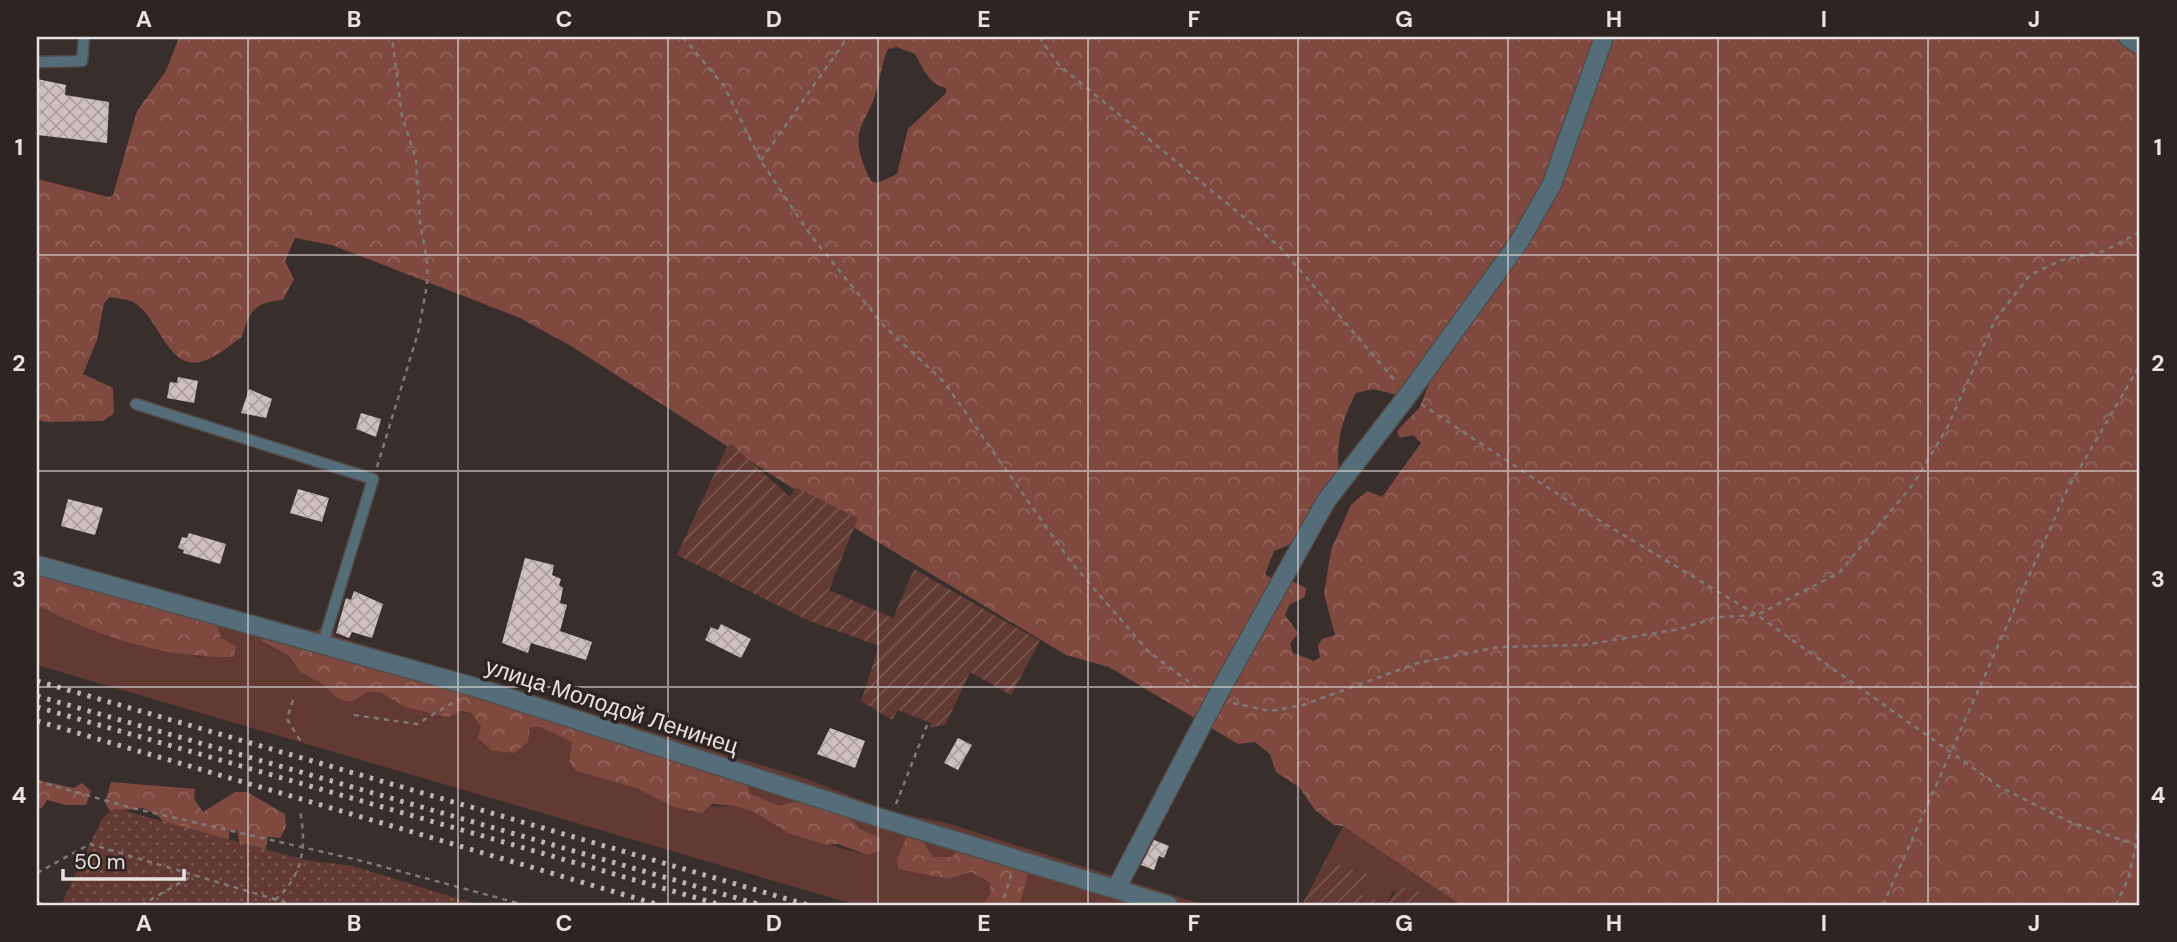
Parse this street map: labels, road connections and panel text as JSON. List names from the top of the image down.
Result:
{
  "streets": {
    "street": ["улица Молодой Ленинец"]
  },
  "scale_bar": "50 m",
  "grid": {
    "columns": [
      "A",
      "B",
      "C",
      "D",
      "E",
      "F",
      "G",
      "H",
      "I",
      "J"
    ],
    "rows": [
      "1",
      "2",
      "3",
      "4"
    ]
  }
}
